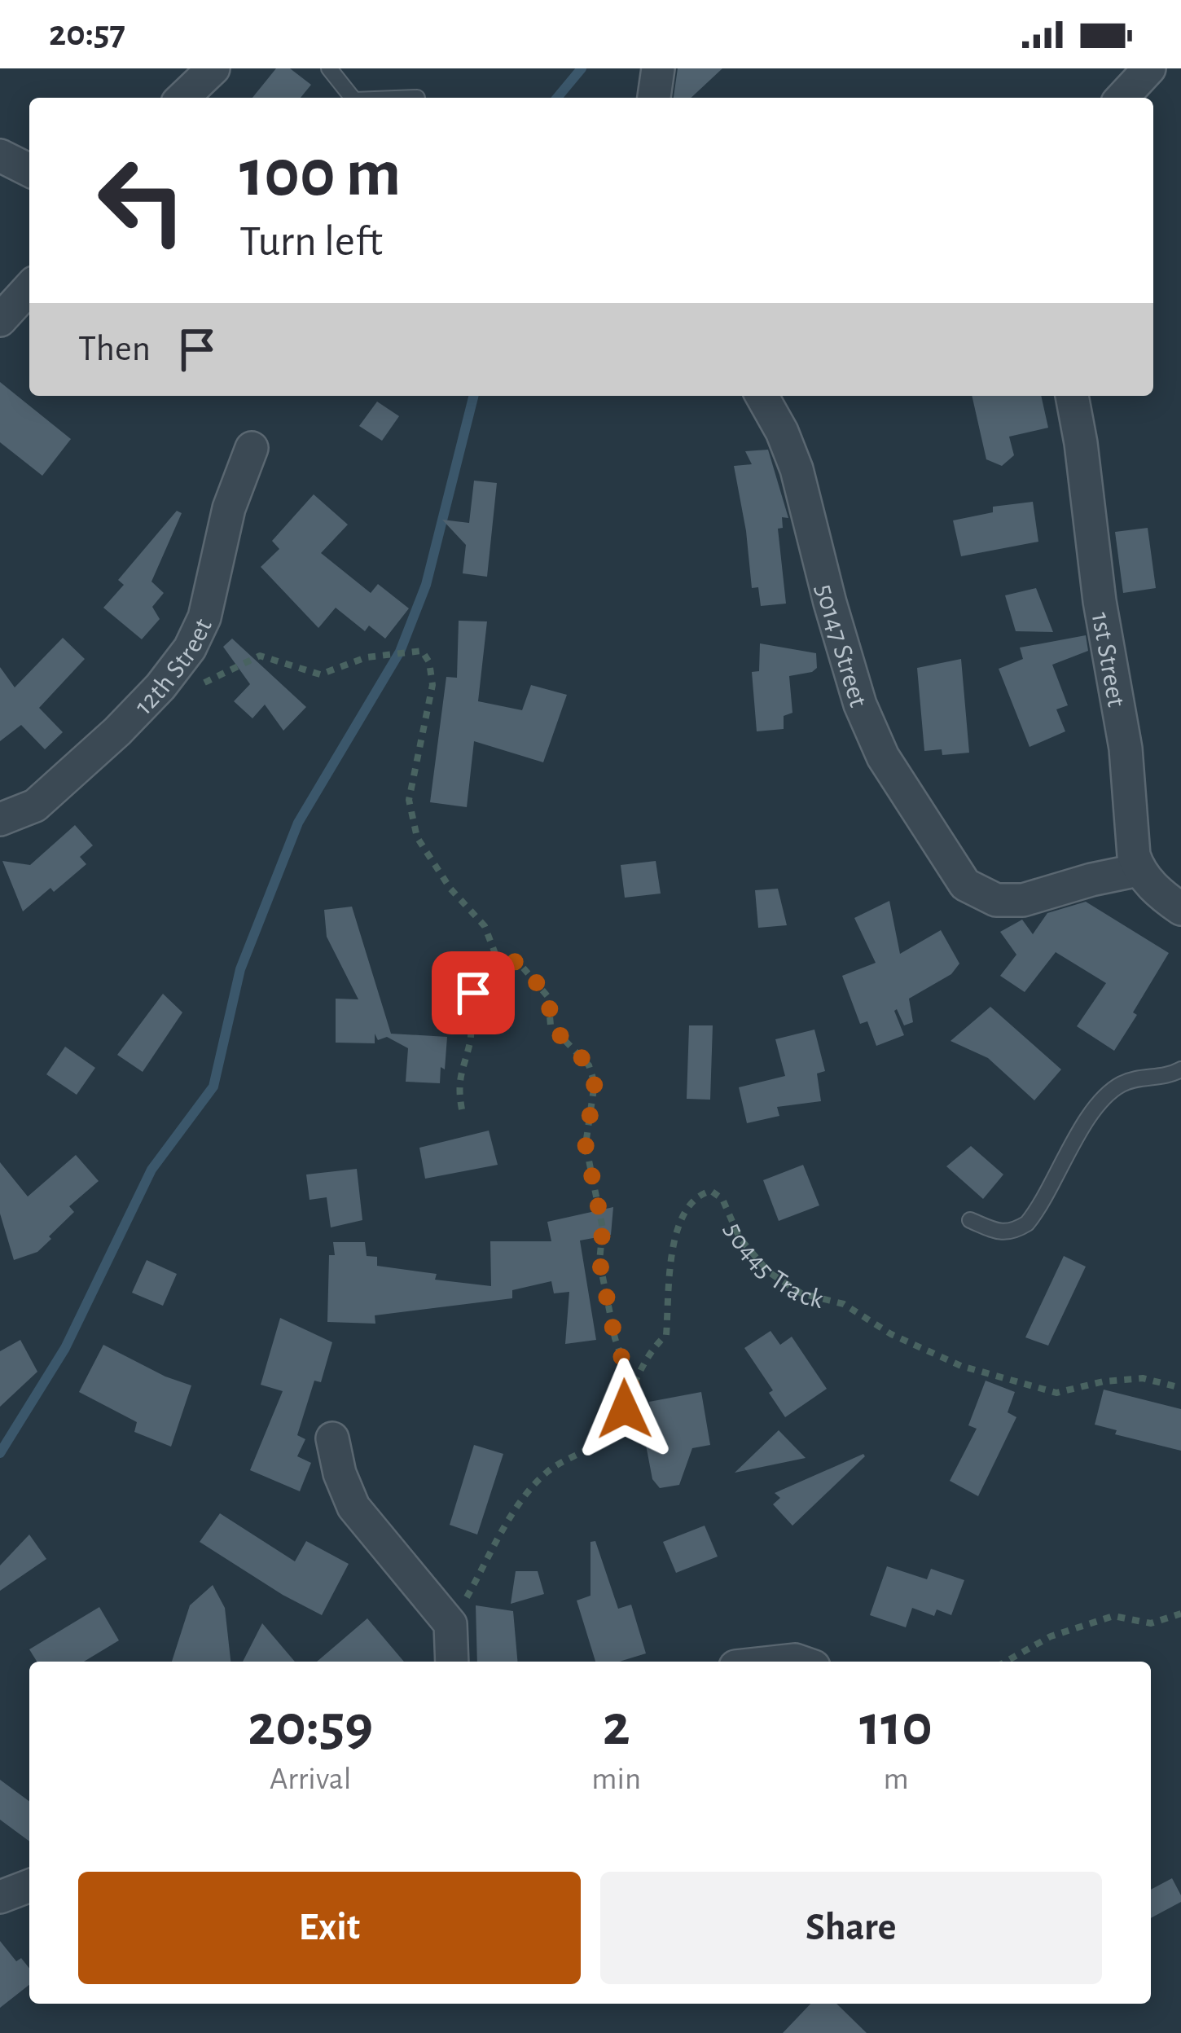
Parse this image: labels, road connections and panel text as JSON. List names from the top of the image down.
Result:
{
  "streets": {
    "street": ["50147 Street", "1st Street", "12th Street"],
    "path": ["50445 Track"]
  },
  "crossings": [
    ["50147 Street", "1st Street"]
  ],
  "page": {
    "status": "20:57",
    "turn": ["100 m", "Turn left"],
    "then": "Then",
    "eta": [
      "20:59",
      "Arrival",
      "2",
      "min",
      "110",
      "m"
    ],
    "buttons": ["Exit", "Share"]
  }
}
